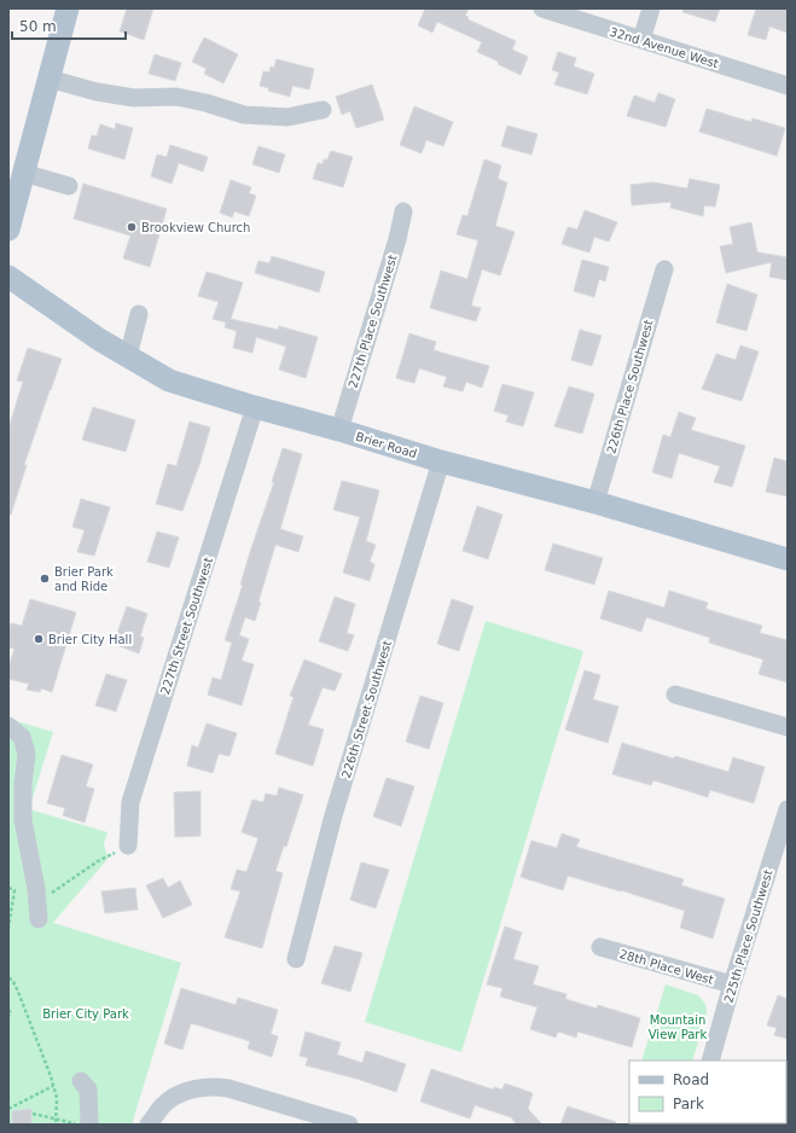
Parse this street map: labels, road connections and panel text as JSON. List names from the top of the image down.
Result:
{
  "streets": {
    "main road": ["Brier Road"],
    "street": [
      "32nd Avenue West",
      "227th Place Southwest",
      "226th Place Southwest",
      "227th Street Southwest",
      "226th Street Southwest",
      "225th Place Southwest",
      "28th Place West"
    ]
  },
  "crossings": [
    ["227th Place Southwest", "Brier Road"],
    ["226th Place Southwest", "Brier Road"],
    ["Brier Road", "227th Street Southwest"],
    ["Brier Road", "226th Street Southwest"],
    ["225th Place Southwest", "28th Place West"]
  ],
  "parks": ["Brier City Park", "Mountain View Park"],
  "places": ["Brookview Church", "Brier Park and Ride", "Brier City Hall"],
  "legend": ["Road", "Park"],
  "scale_bar": "50 m"
}
